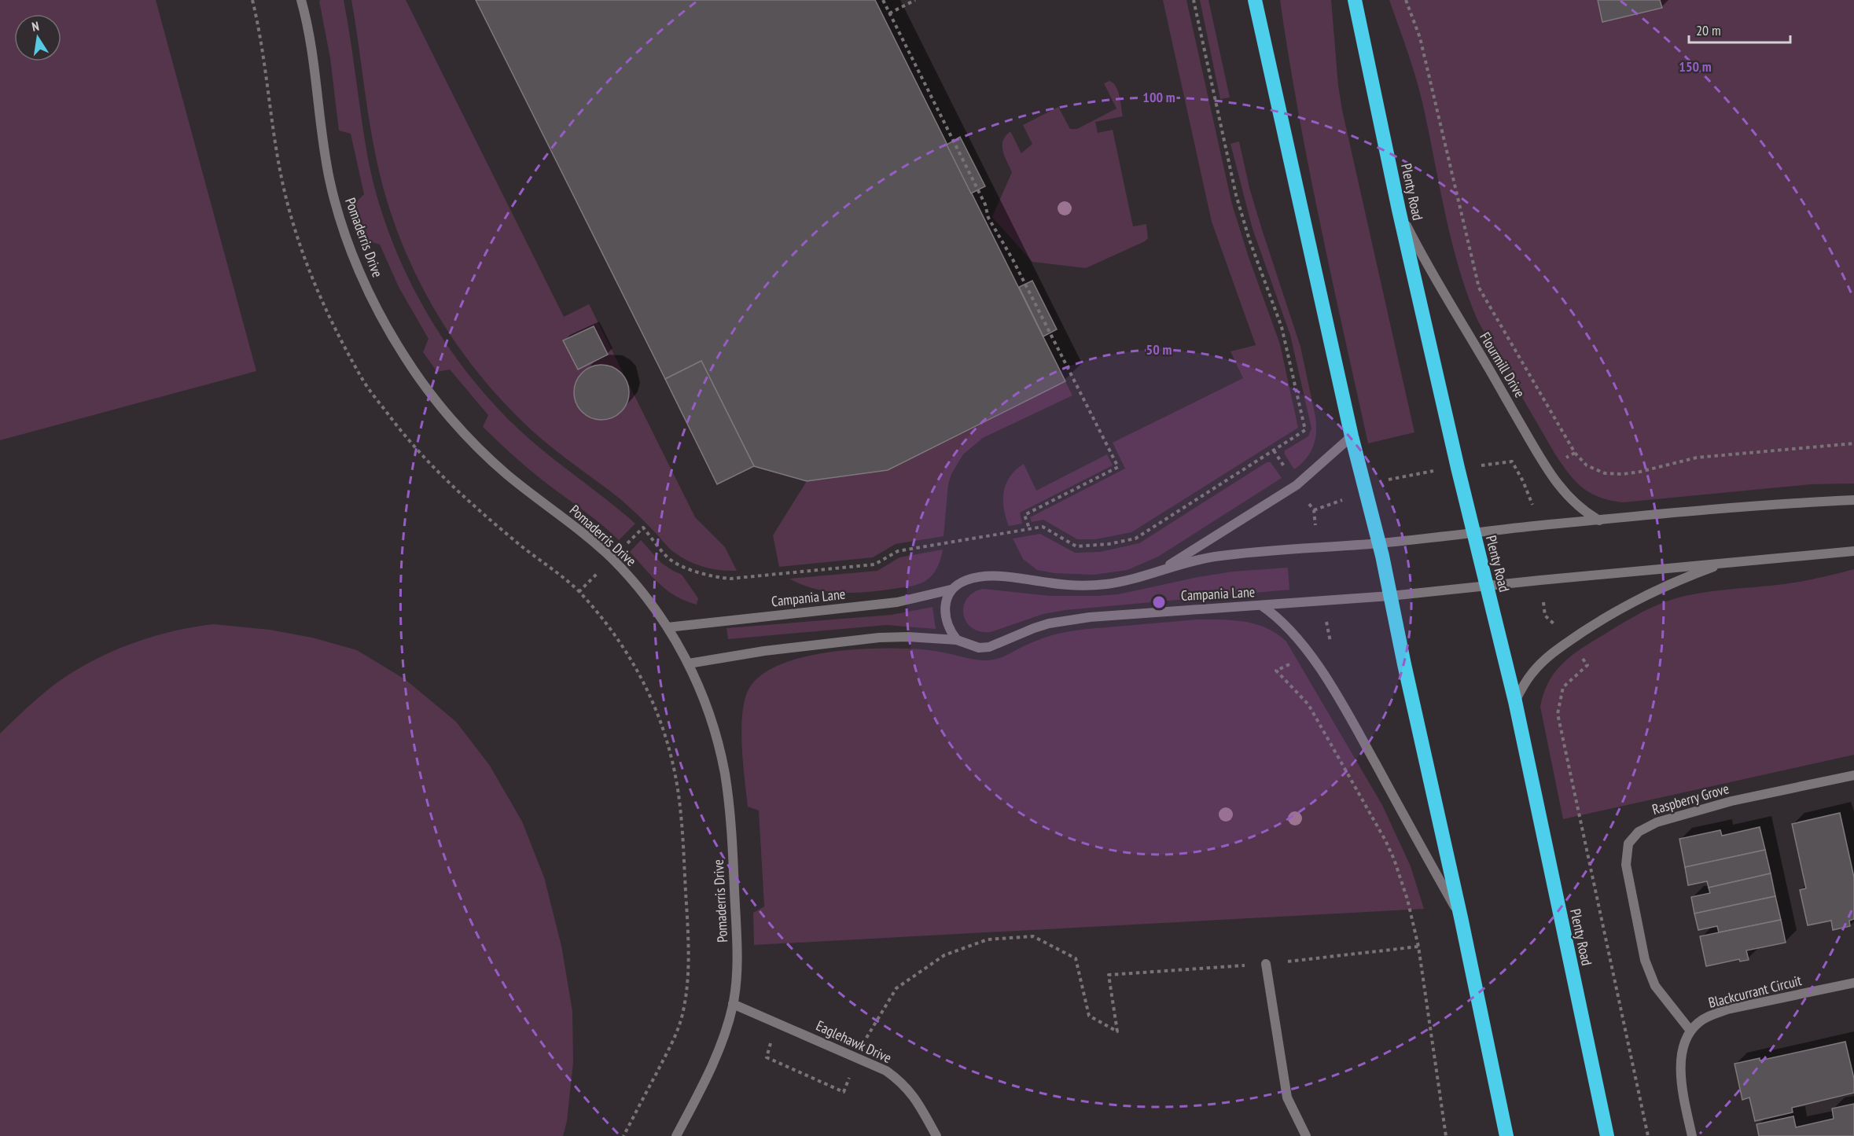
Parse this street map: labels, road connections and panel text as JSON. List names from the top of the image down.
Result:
{
  "streets": {
    "highway": ["Plenty Road"],
    "street": [
      "Pomaderris Drive",
      "Flourmill Drive",
      "Campania Lane",
      "Raspberry Grove",
      "Blackcurrant Circuit",
      "Eaglehawk Drive"
    ]
  },
  "crossings": [
    ["Plenty Road", "Flourmill Drive"],
    ["Plenty Road", "Campania Lane"],
    ["Pomaderris Drive", "Campania Lane"],
    ["Pomaderris Drive", "Eaglehawk Drive"],
    ["Raspberry Grove", "Blackcurrant Circuit"]
  ],
  "scale_bar": "20 m",
  "north": "top",
  "rings": ["150 m", "100 m", "50 m"]
}
